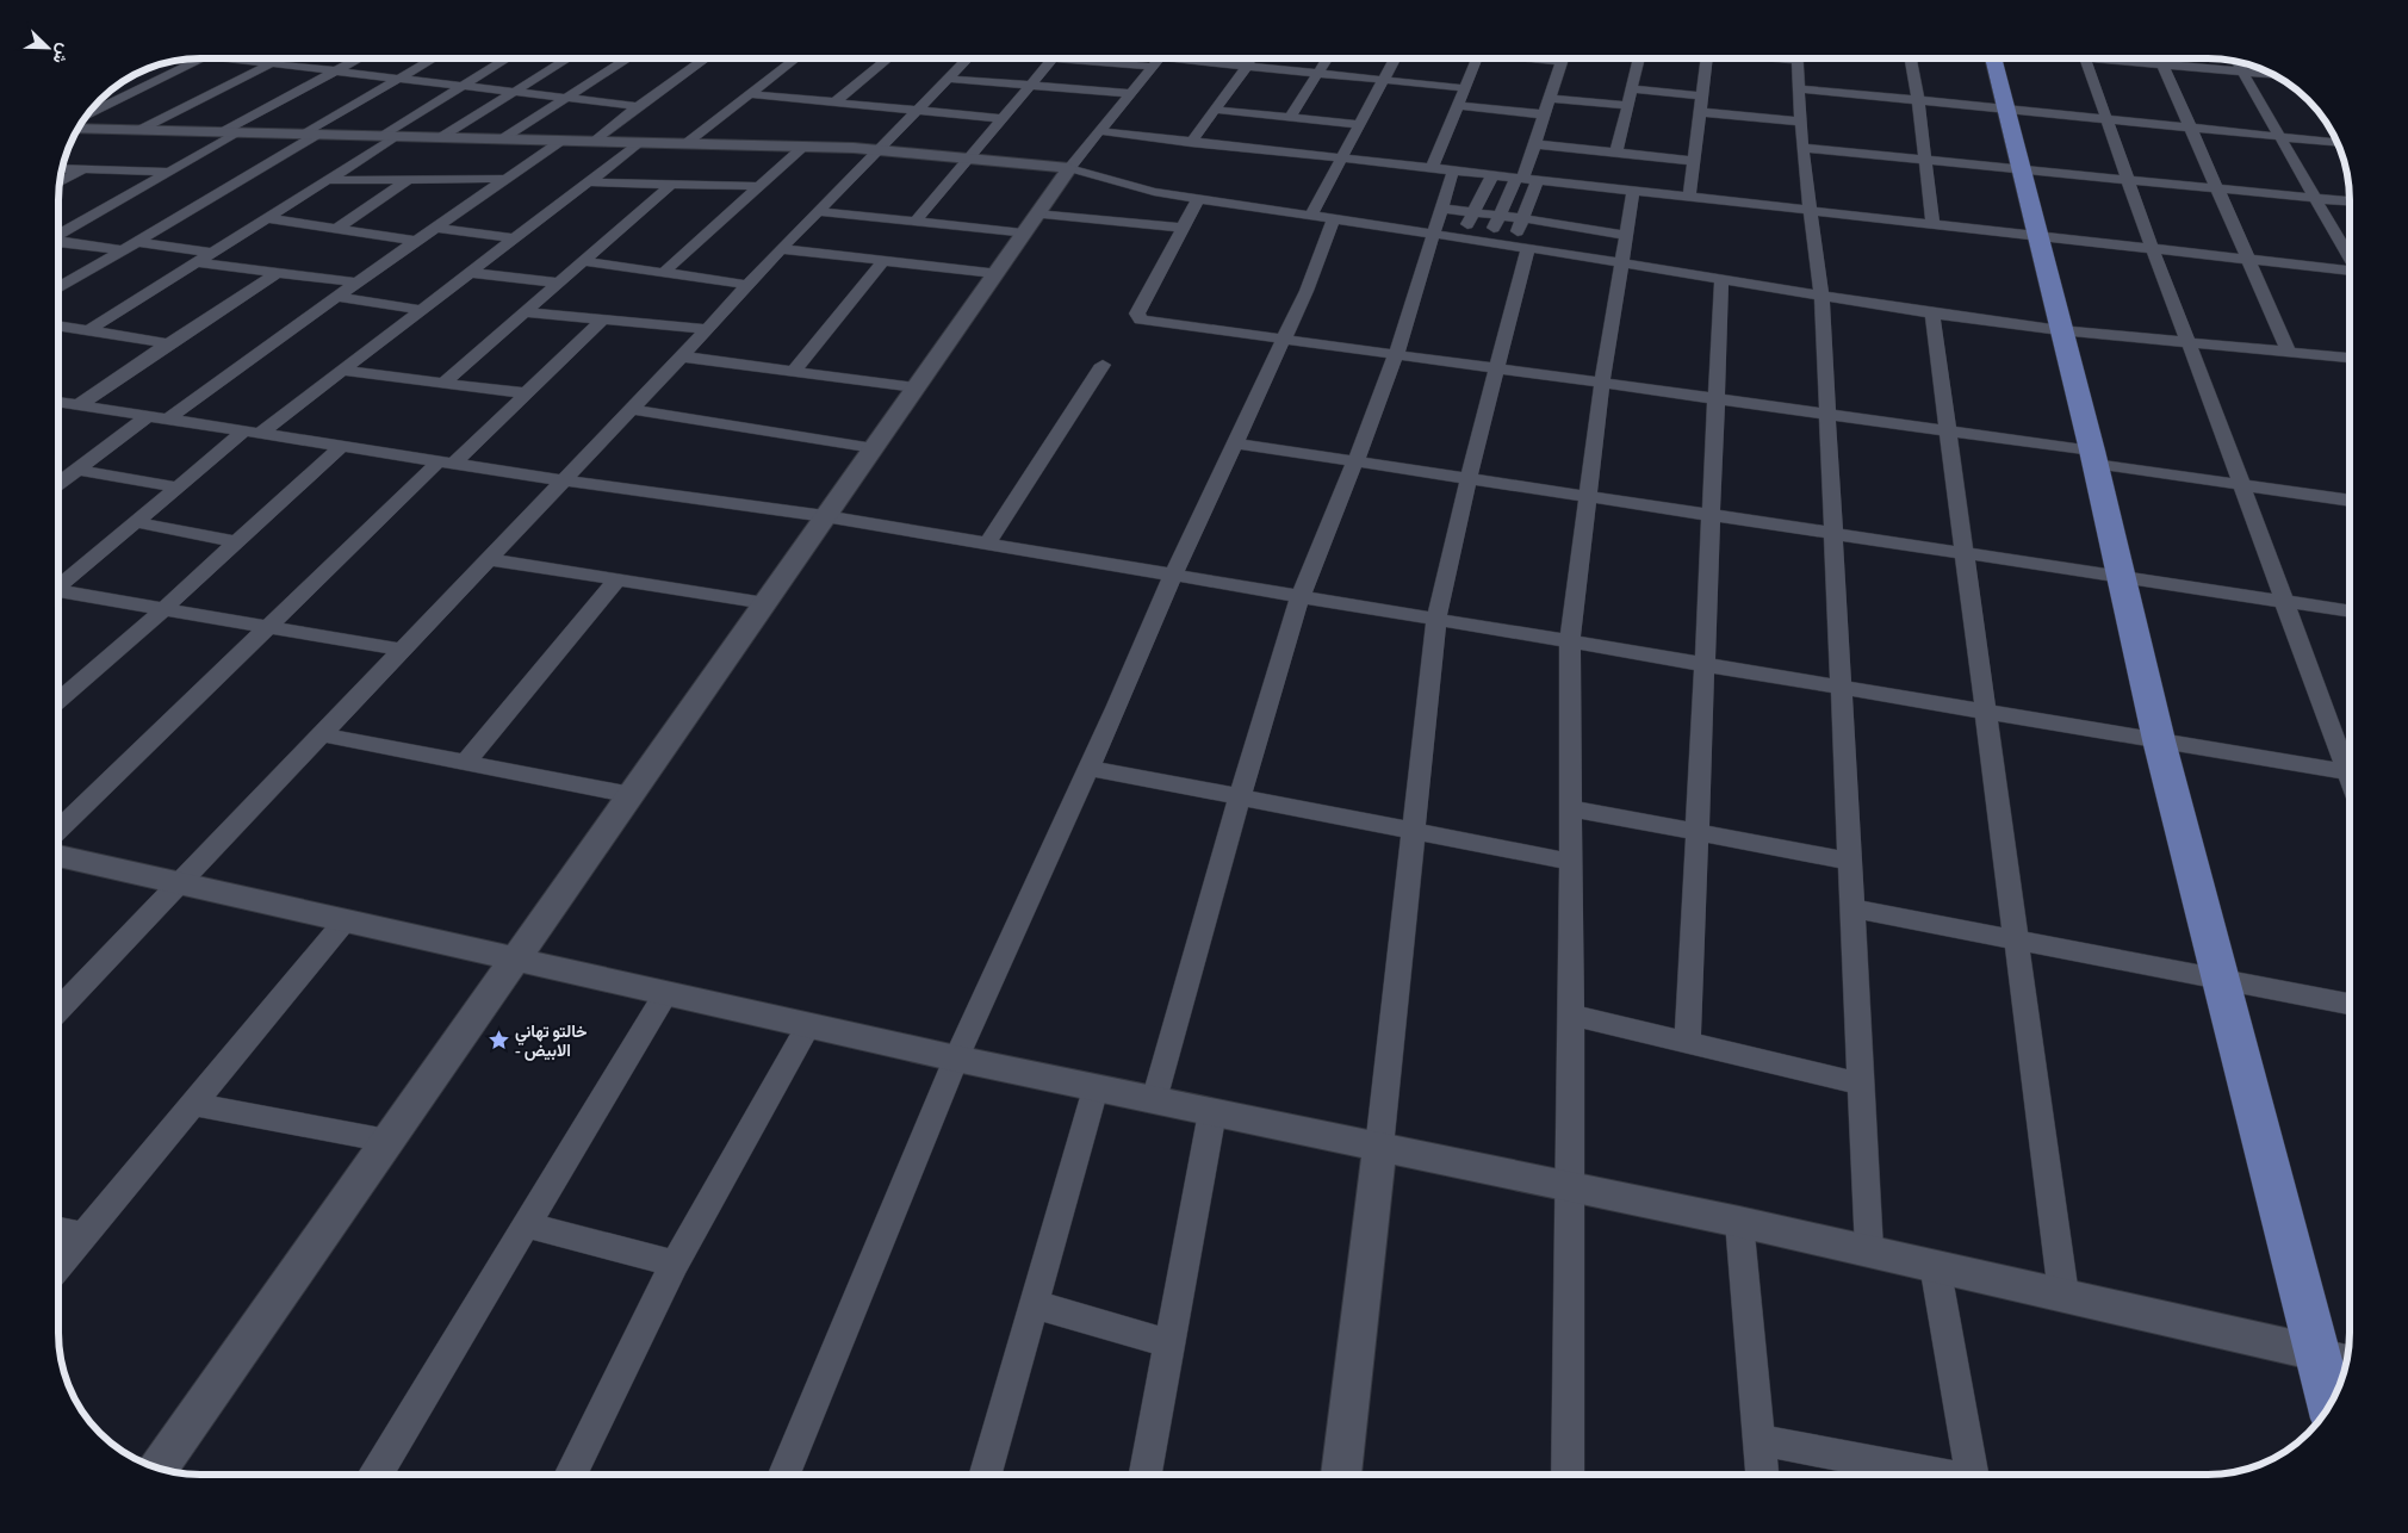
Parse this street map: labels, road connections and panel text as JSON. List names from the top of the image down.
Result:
{
  "places": {
    "place": ["خالتو تهاني - الابيض"]
  },
  "north": "bottom right"
}
